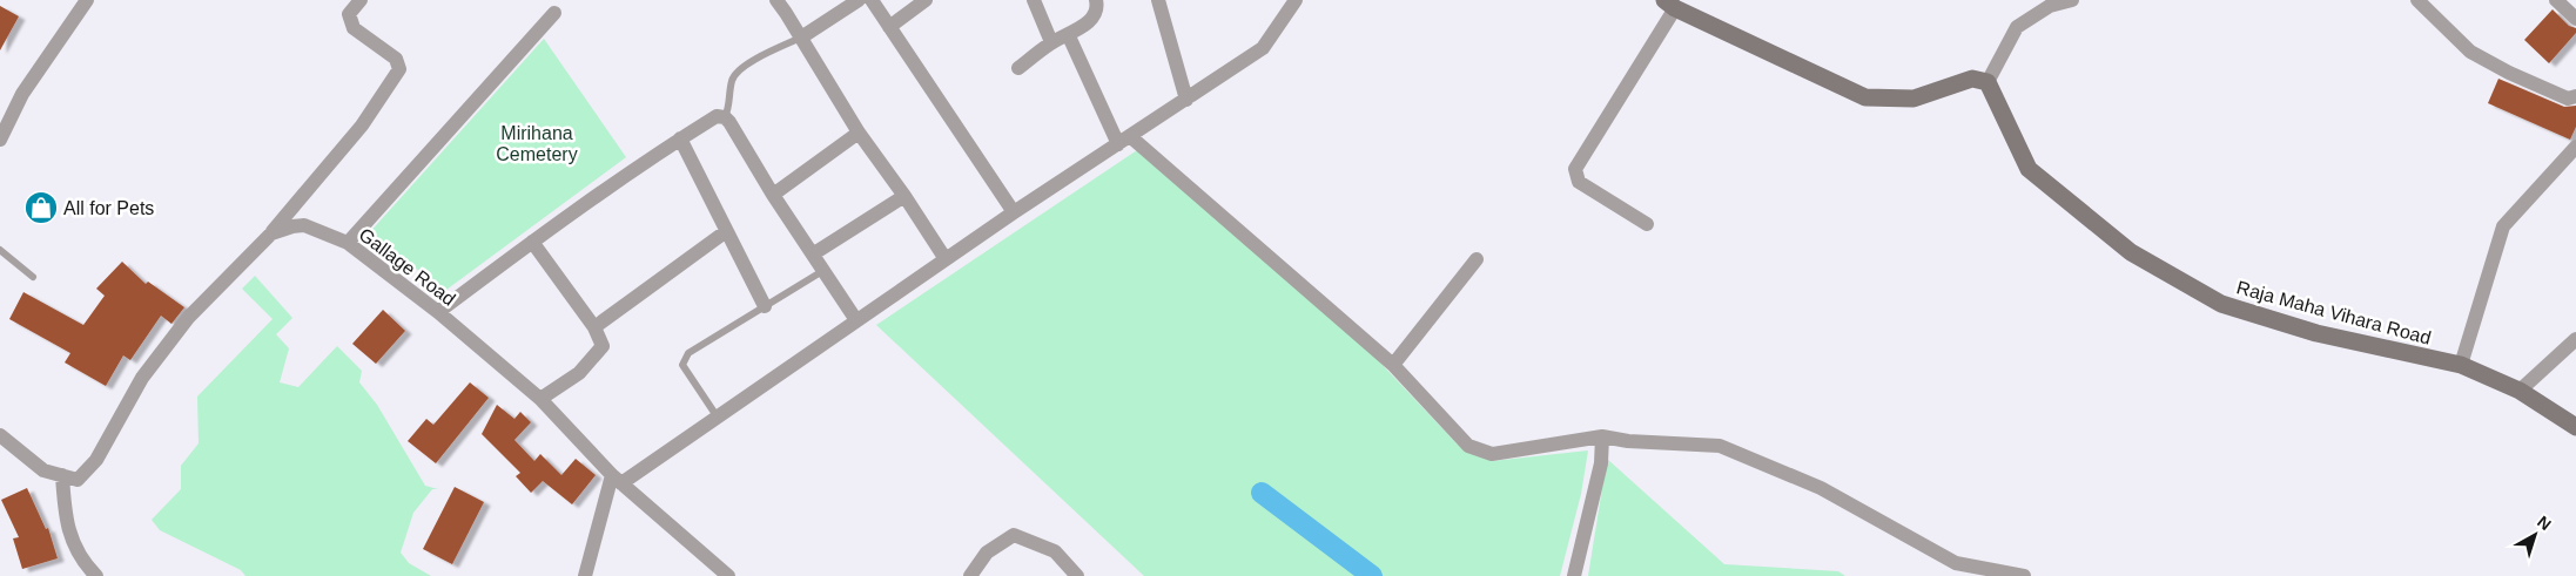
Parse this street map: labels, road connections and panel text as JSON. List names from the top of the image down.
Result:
{
  "streets": {
    "street": ["Gallage Road", "Raja Maha Vihara Road"]
  },
  "parks": ["Mirihana Cemetery"],
  "places": {
    "shop": ["All for Pets"]
  },
  "north": "top right"
}
